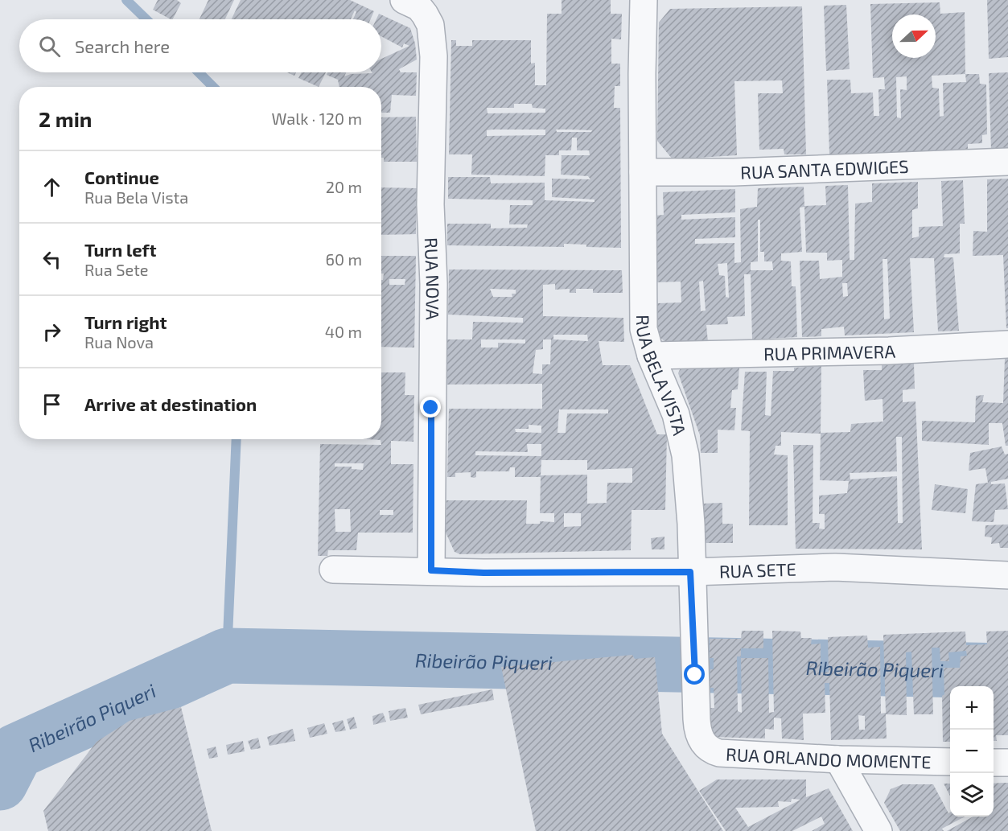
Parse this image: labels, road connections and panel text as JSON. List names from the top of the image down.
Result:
{
  "streets": {
    "street": [
      "RUA SANTA EDWIGES",
      "RUA NOVA",
      "RUA PRIMAVERA",
      "RUA BELA VISTA",
      "RUA SETE",
      "RUA ORLANDO MOMENTE"
    ]
  },
  "crossings": [
    ["RUA SANTA EDWIGES", "RUA BELA VISTA"],
    ["RUA NOVA", "RUA SETE"],
    ["RUA PRIMAVERA", "RUA BELA VISTA"],
    ["RUA BELA VISTA", "RUA SETE"],
    ["RUA BELA VISTA", "RUA ORLANDO MOMENTE"]
  ],
  "water": ["Ribeirão Piqueri"],
  "north": "right",
  "page": {
    "search": "Search here",
    "heading": ["2 min", "Walk · 120 m"],
    "list": [
      ["Continue", "Rua Bela Vista", "20 m"],
      ["Turn left", "Rua Sete", "60 m"],
      ["Turn right", "Rua Nova", "40 m"],
      "Arrive at destination"
    ],
    "map_buttons": ["+", "−"]
  }
}
